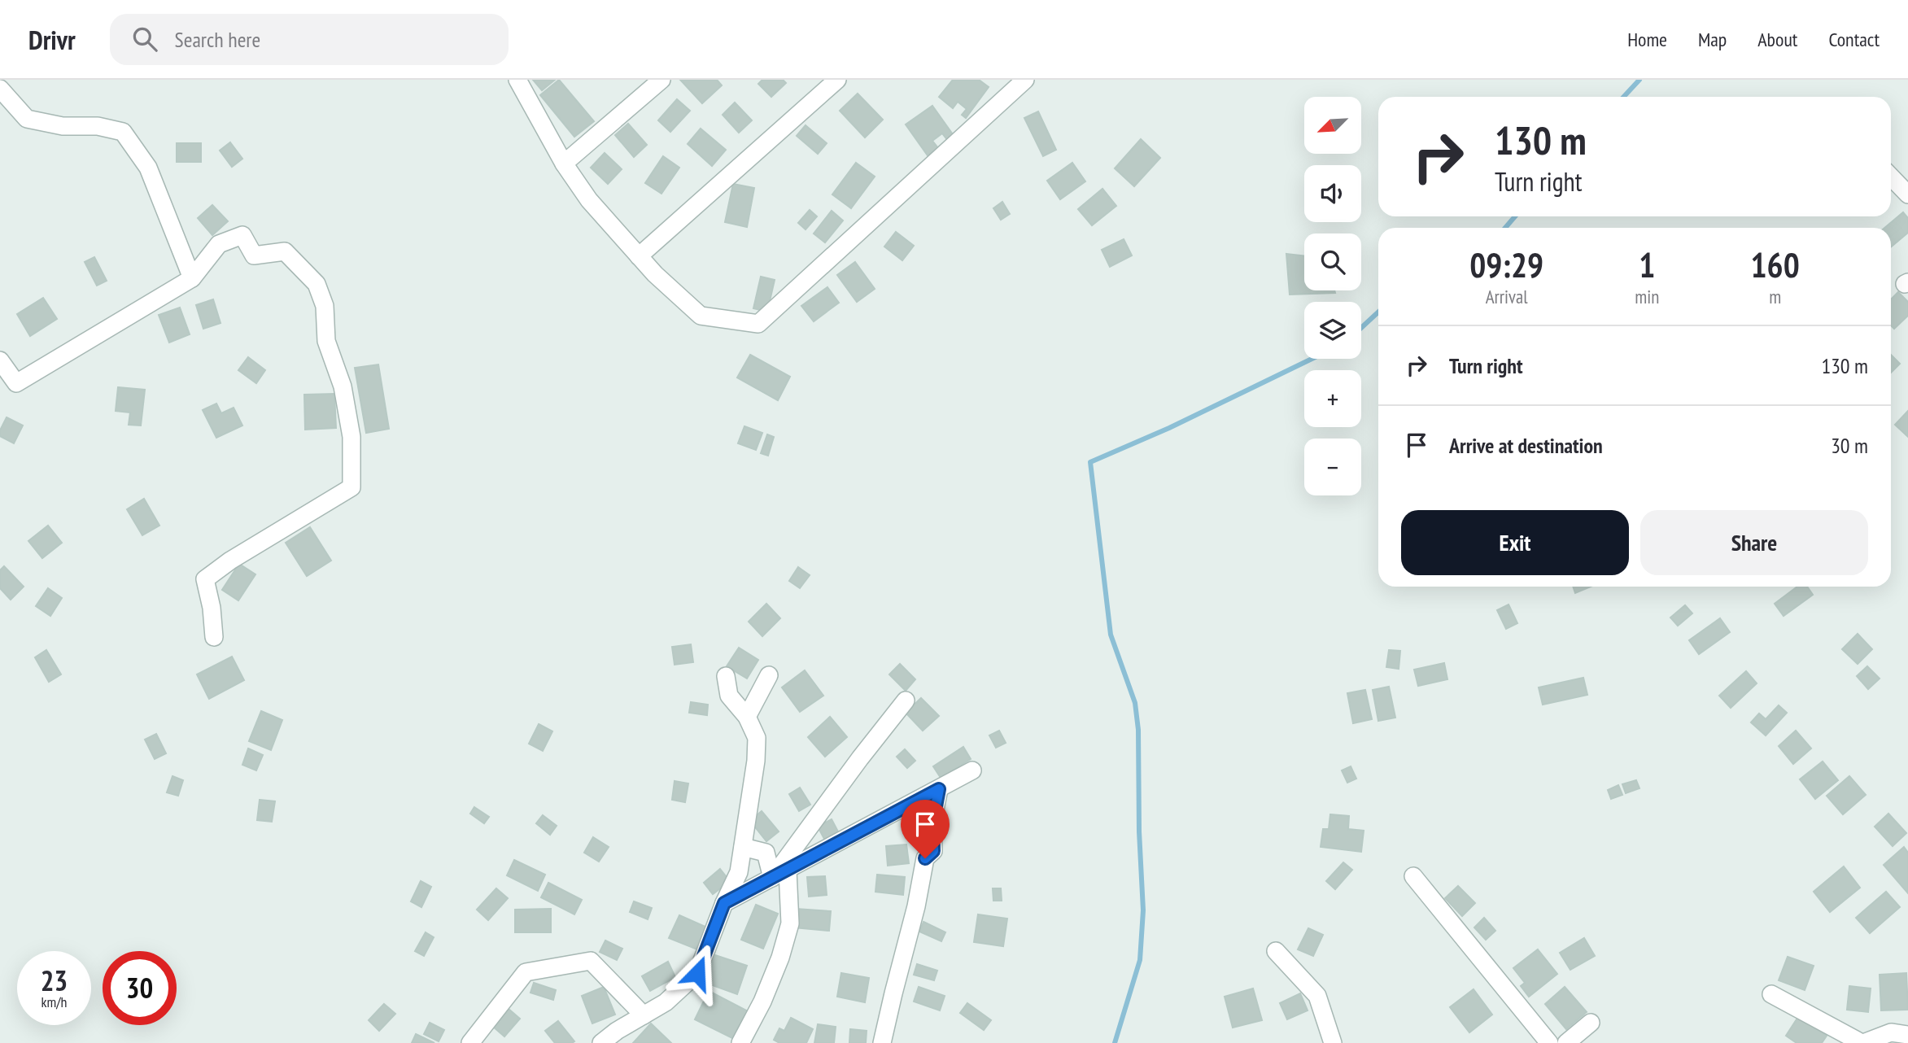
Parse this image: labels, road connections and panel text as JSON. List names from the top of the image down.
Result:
{
  "north": "bottom left",
  "page": {
    "header": "Drivr",
    "search": "Search here",
    "nav": [
      "Home",
      "Map",
      "About",
      "Contact"
    ],
    "map_buttons": ["+", "−"],
    "turn": ["130 m", "Turn right"],
    "eta": [
      "09:29",
      "Arrival",
      "1",
      "min",
      "160",
      "m"
    ],
    "list": [
      {
        "name": "Turn right",
        "value": "130 m"
      },
      {
        "name": "Arrive at destination",
        "value": "30 m"
      }
    ],
    "buttons": ["Exit", "Share"],
    "speed": "23 km/h",
    "limit": "30"
  }
}
